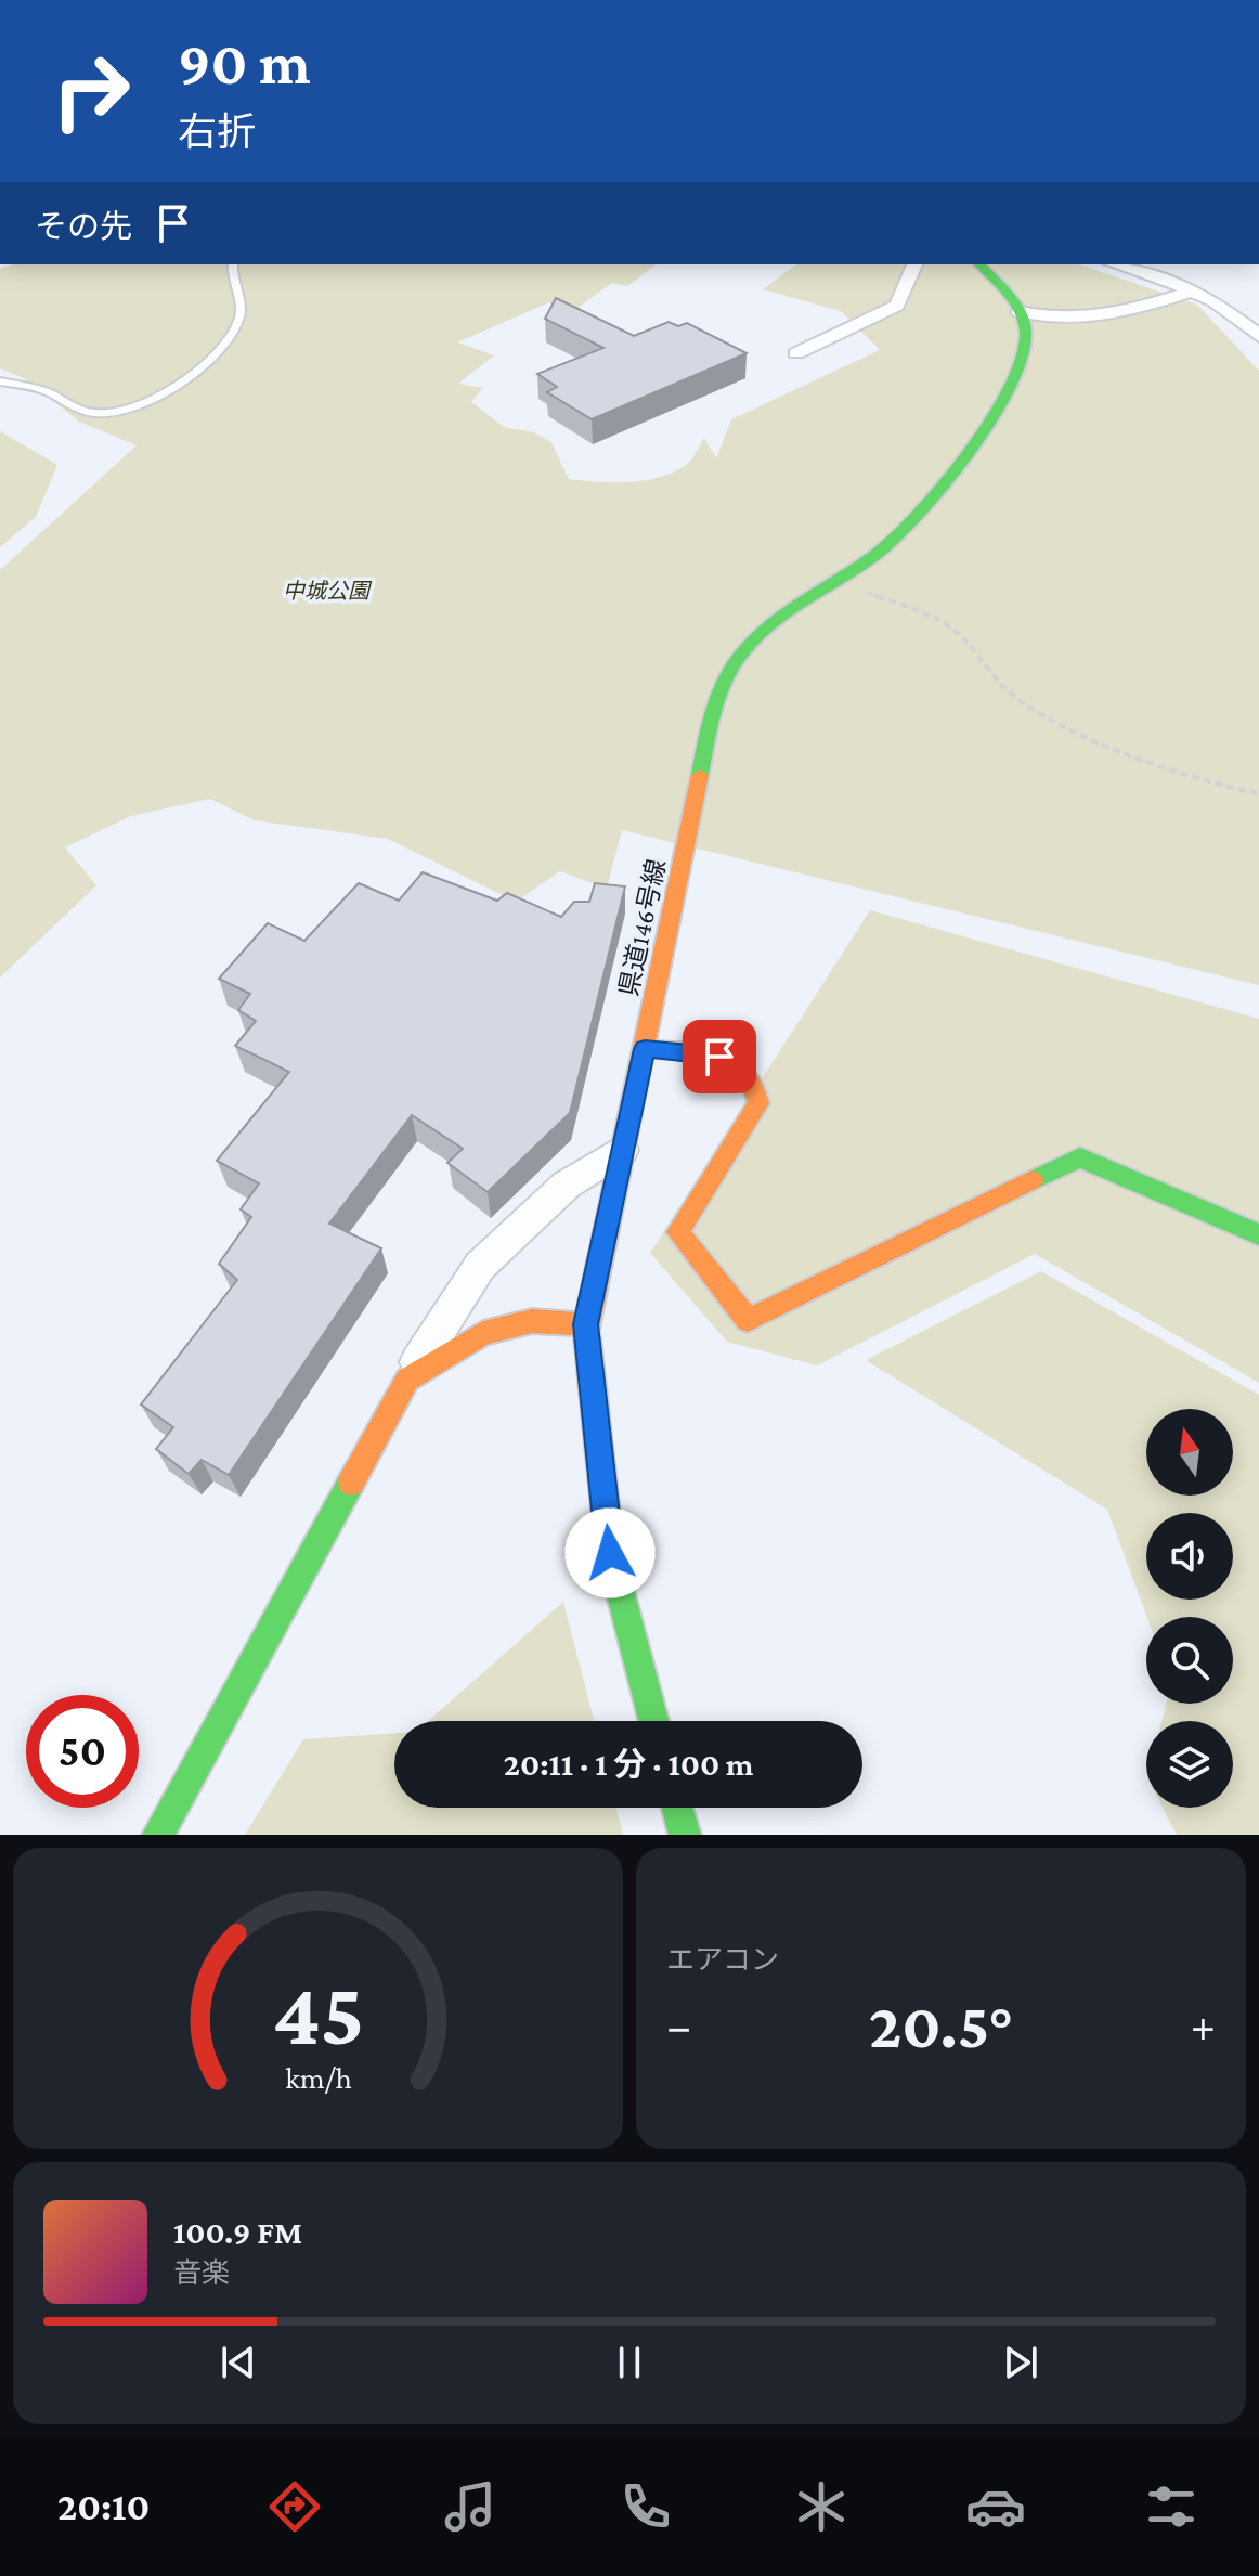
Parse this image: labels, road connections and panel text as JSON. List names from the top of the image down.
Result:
{
  "streets": {
    "main road": ["県道146号線"]
  },
  "parks": ["中城公園"],
  "north": "top",
  "page": {
    "turn": ["90 m", "右折"],
    "then": "その先",
    "limit": "50",
    "trip": "20:11 · 1 分 · 100 m",
    "tile": "エアコン",
    "heat": ["−", "20.5°", "+"],
    "song": ["100.9 FM", "音楽"],
    "tabs": "20:10",
    "gauge": ["45", "km/h"]
  }
}
